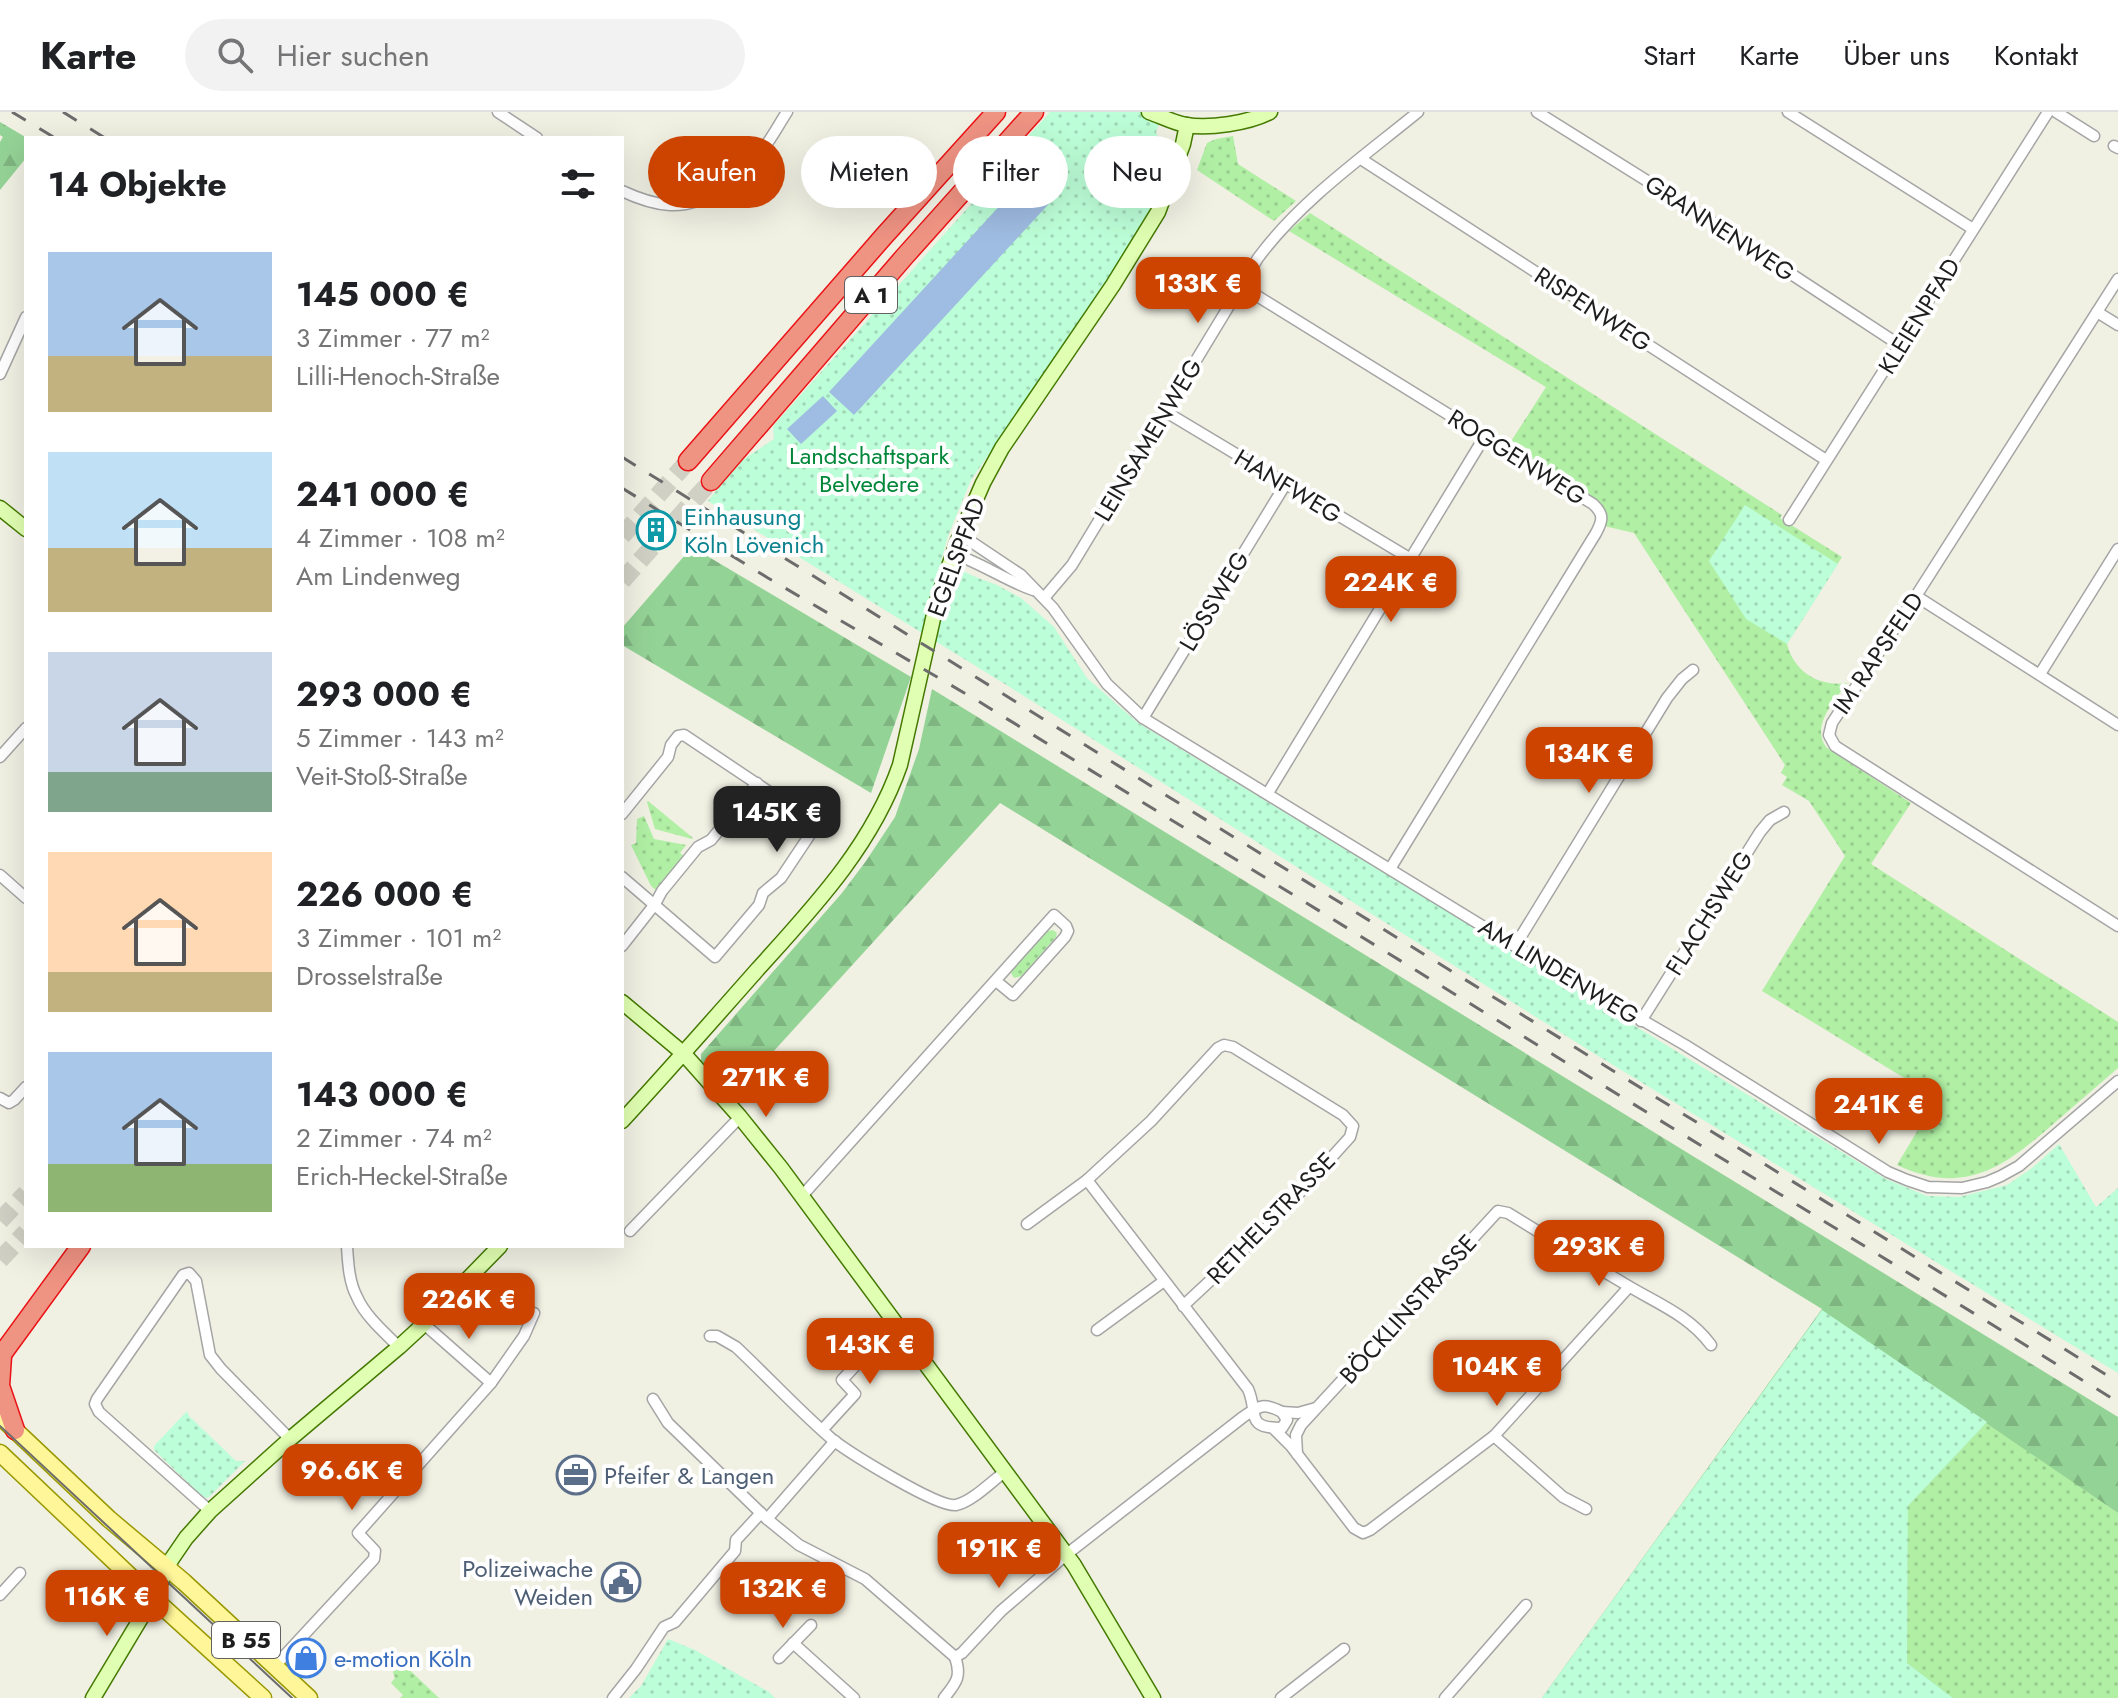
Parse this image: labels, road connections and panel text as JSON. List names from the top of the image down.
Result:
{
  "streets": {
    "highway": ["A 1"],
    "main road": ["B 55"],
    "street": [
      "GRANNENWEG",
      "RISPENWEG",
      "KLEIENPFAD",
      "LEINSAMENWEG",
      "ROGGENWEG",
      "HANFWEG",
      "EGELSPFAD",
      "LÖSSWEG",
      "IM RAPSFELD",
      "FLACHSWEG",
      "AM LINDENWEG",
      "RETHELSTRASSE",
      "BÖCKLINSTRASSE"
    ]
  },
  "crossings": [
    ["GRANNENWEG", "KLEIENPFAD"],
    ["RISPENWEG", "KLEIENPFAD"],
    ["RISPENWEG", "LEINSAMENWEG"],
    ["LEINSAMENWEG", "ROGGENWEG"],
    ["LEINSAMENWEG", "HANFWEG"],
    ["LEINSAMENWEG", "AM LINDENWEG"],
    ["ROGGENWEG", "AM LINDENWEG"],
    ["HANFWEG", "LÖSSWEG"],
    ["EGELSPFAD", "AM LINDENWEG"],
    ["LÖSSWEG", "AM LINDENWEG"],
    ["FLACHSWEG", "AM LINDENWEG"]
  ],
  "parks": ["Landschaftspark Belvedere"],
  "places": {
    "building": ["Einhausung Köln Lövenich"],
    "office": ["Pfeifer & Langen"],
    "public building": ["Polizeiwache Weiden"],
    "shop": ["e-motion Köln"]
  },
  "page": {
    "header": "Karte",
    "search": "Hier suchen",
    "nav": [
      "Start",
      "Karte",
      "Über uns",
      "Kontakt"
    ],
    "chip": [
      "Kaufen",
      "Mieten",
      "Filter",
      "Neu"
    ],
    "heading": "14 Objekte",
    "list": [
      {
        "name": "145 000 €",
        "note": "3 Zimmer · 77 m² · Lilli-Henoch-Straße"
      },
      {
        "name": "241 000 €",
        "note": "4 Zimmer · 108 m² · Am Lindenweg"
      },
      {
        "name": "293 000 €",
        "note": "5 Zimmer · 143 m² · Veit-Stoß-Straße"
      },
      {
        "name": "226 000 €",
        "note": "3 Zimmer · 101 m² · Drosselstraße"
      },
      {
        "name": "143 000 €",
        "note": "2 Zimmer · 74 m² · Erich-Heckel-Straße"
      }
    ],
    "price": [
      "133K €",
      "224K €",
      "134K €",
      "145K €",
      "271K €",
      "241K €",
      "293K €",
      "226K €",
      "143K €",
      "104K €",
      "96.6K €",
      "191K €",
      "132K €",
      "116K €"
    ]
  }
}
